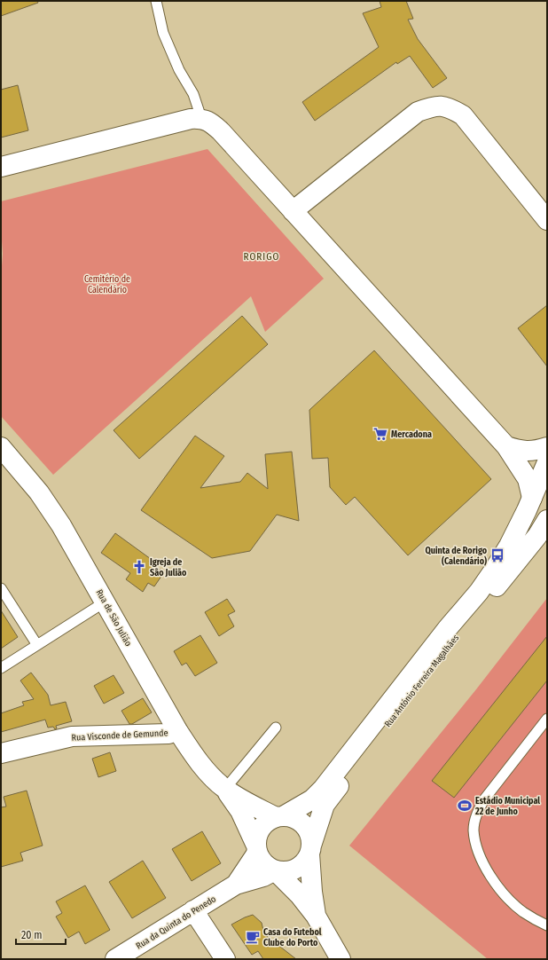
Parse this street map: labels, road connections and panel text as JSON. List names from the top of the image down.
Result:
{
  "streets": {
    "street": [
      "Rua de São Julião",
      "Rua António Ferreira Magalhães",
      "Rua Visconde de Gemunde",
      "Rua da Quinta do Penedo"
    ]
  },
  "crossings": [
    ["Rua de São Julião", "Rua António Ferreira Magalhães"],
    ["Rua de São Julião", "Rua Visconde de Gemunde"],
    ["Rua de São Julião", "Rua da Quinta do Penedo"],
    ["Rua António Ferreira Magalhães", "Rua da Quinta do Penedo"]
  ],
  "districts": ["RORIGO"],
  "parks": ["Cemitério de Calendário"],
  "places": {
    "supermarket": ["Mercadona"],
    "bus stop": ["Quinta de Rorigo (Calendário)"],
    "church": ["Igreja de São Julião"],
    "sports": ["Estádio Municipal 22 de Junho"],
    "cafe": ["Casa do Futebol Clube do Porto"]
  },
  "scale_bar": "20 m"
}
